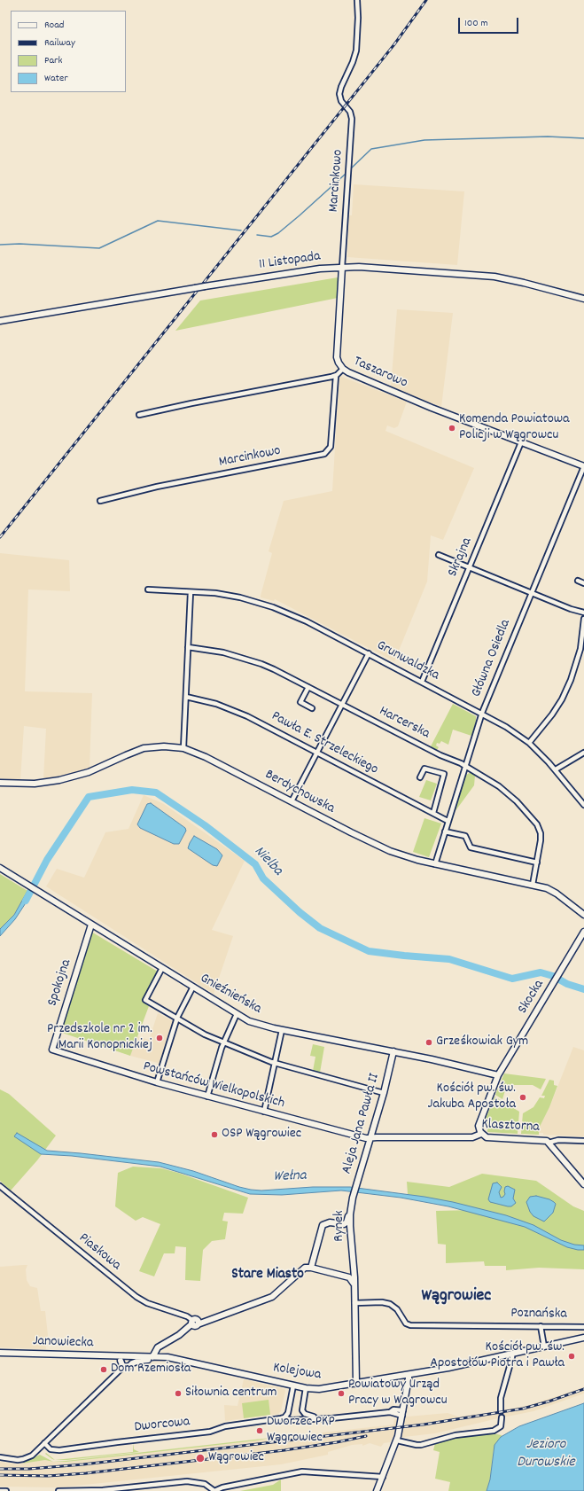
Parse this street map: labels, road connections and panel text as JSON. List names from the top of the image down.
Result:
{
  "streets": {
    "street": [
      "Marcinkowo",
      "11 Listopada",
      "Taszarowo",
      "Skrajna",
      "Główna Osiedla",
      "Grunwaldzka",
      "Harcerska",
      "Pawła E. Strzeleckiego",
      "Berdychowska",
      "Spokojna",
      "Gnieźnieńska",
      "Skocka",
      "Powstańców Wielkopolskich",
      "Aleja Jana Pawła II",
      "Klasztorna",
      "Rynek",
      "Piaskowa",
      "Poznańska",
      "Janowiecka",
      "Kolejowa",
      "Dworcowa"
    ]
  },
  "crossings": [
    ["Marcinkowo", "11 Listopada"],
    ["Marcinkowo", "Taszarowo"],
    ["Taszarowo", "Skrajna"],
    ["Taszarowo", "Główna Osiedla"],
    ["Skrajna", "Grunwaldzka"],
    ["Główna Osiedla", "Grunwaldzka"],
    ["Główna Osiedla", "Harcerska"],
    ["Główna Osiedla", "Pawła E. Strzeleckiego"],
    ["Główna Osiedla", "Berdychowska"],
    ["Harcerska", "Berdychowska"],
    ["Spokojna", "Gnieźnieńska"],
    ["Spokojna", "Powstańców Wielkopolskich"],
    ["Gnieźnieńska", "Skocka"],
    ["Gnieźnieńska", "Aleja Jana Pawła II"],
    ["Skocka", "Klasztorna"],
    ["Powstańców Wielkopolskich", "Aleja Jana Pawła II"],
    ["Powstańców Wielkopolskich", "Klasztorna"],
    ["Aleja Jana Pawła II", "Klasztorna"],
    ["Aleja Jana Pawła II", "Rynek"],
    ["Rynek", "Poznańska"],
    ["Rynek", "Kolejowa"],
    ["Janowiecka", "Kolejowa"],
    ["Kolejowa", "Dworcowa"]
  ],
  "districts": ["Stare Miasto", "Wągrowiec"],
  "water": ["Nielba", "Wełna", "Jezioro Durowskie"],
  "places": [
    "Komenda Powiatowa Policji w Wągrowcu",
    "Przedszkole nr 2 im. Marii Konopnickiej",
    "Grześkowiak Gym",
    "Kościół pw. św. Jakuba Apostoła",
    "OSP Wągrowiec",
    "Kościół pw. św. Apostołów Piotra i Pawła",
    "Dom Rzemiosła",
    "Siłownia centrum",
    "Powiatowy Urząd Pracy w Wagrowcu",
    "Dworzec PKP Wągrowiec",
    "Wągrowiec"
  ],
  "legend": [
    "Road",
    "Railway",
    "Park",
    "Water"
  ],
  "scale_bar": "100 m"
}
